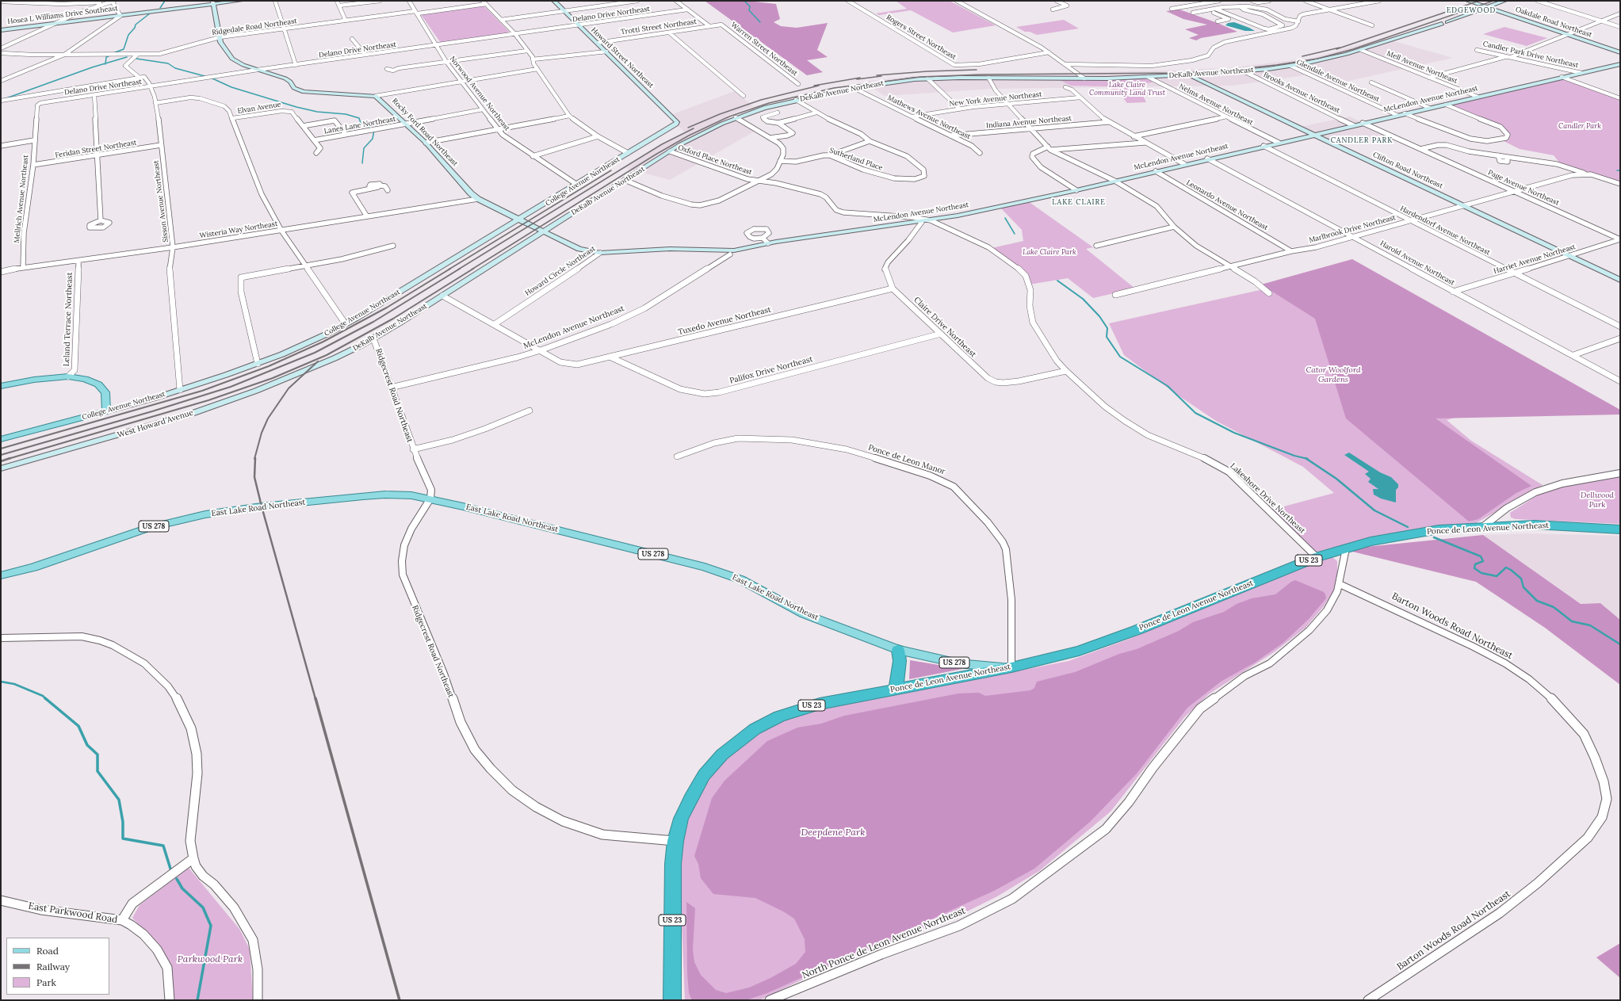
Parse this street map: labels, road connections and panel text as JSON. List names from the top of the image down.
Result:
{
  "streets": {
    "highway": ["Ponce de Leon Avenue Northeast", "US 23"],
    "main road": ["College Avenue Northeast", "East Lake Road Northeast", "US 278"],
    "street": [
      "Delano Drive Northeast",
      "Hosea L Williams Drive Southeast",
      "Oakdale Road Northeast",
      "Ridgedale Road Northeast",
      "Trotti Street Northeast",
      "Rogers Street Northeast",
      "Warren Street Northeast",
      "Candler Park Drive Northeast",
      "Howard Street Northeast",
      "Mell Avenue Northeast",
      "DeKalb Avenue Northeast",
      "Glendale Avenue Northeast",
      "Brooks Avenue Northeast",
      "Norwood Avenue Northeast",
      "New York Avenue Northeast",
      "McLendon Avenue Northeast",
      "Nelms Avenue Northeast",
      "Elvan Avenue",
      "Mathews Avenue Northeast",
      "Indiana Avenue Northeast",
      "Lanes Lane Northeast",
      "Rocky Ford Road Northeast",
      "Feridan Street Northeast",
      "Sutherland Place",
      "Oxford Place Northeast",
      "Clifton Road Northeast",
      "Page Avenue Northeast",
      "Mellrich Avenue Northeast",
      "Sisson Avenue Northeast",
      "Leonardo Avenue Northeast",
      "Marlbrook Drive Northeast",
      "Wisteria Way Northeast",
      "Hardendorf Avenue Northeast",
      "Harriet Avenue Northeast",
      "Harold Avenue Northeast",
      "Howard Circle Northeast",
      "Leland Terrace Northeast",
      "Tuxedo Avenue Northeast",
      "Claire Drive Northeast",
      "Palifox Drive Northeast",
      "Ridgecrest Road Northeast",
      "West Howard Avenue",
      "Ponce de Leon Manor",
      "Lakeshore Drive Northeast",
      "Barton Woods Road Northeast",
      "East Parkwood Road",
      "North Ponce de Leon Avenue Northeast"
    ]
  },
  "crossings": [
    ["Delano Drive Northeast", "Howard Street Northeast"],
    ["Delano Drive Northeast", "Norwood Avenue Northeast"],
    ["Delano Drive Northeast", "Mellrich Avenue Northeast"],
    ["Delano Drive Northeast", "Sisson Avenue Northeast"],
    ["Ridgedale Road Northeast", "Norwood Avenue Northeast"],
    ["Trotti Street Northeast", "Warren Street Northeast"],
    ["Trotti Street Northeast", "Howard Street Northeast"],
    ["Candler Park Drive Northeast", "McLendon Avenue Northeast"],
    ["Howard Street Northeast", "College Avenue Northeast"],
    ["Mell Avenue Northeast", "DeKalb Avenue Northeast"],
    ["Mell Avenue Northeast", "McLendon Avenue Northeast"],
    ["DeKalb Avenue Northeast", "Glendale Avenue Northeast"],
    ["DeKalb Avenue Northeast", "Brooks Avenue Northeast"],
    ["DeKalb Avenue Northeast", "Nelms Avenue Northeast"],
    ["DeKalb Avenue Northeast", "Mathews Avenue Northeast"],
    ["DeKalb Avenue Northeast", "Rocky Ford Road Northeast"],
    ["DeKalb Avenue Northeast", "Sutherland Place"],
    ["DeKalb Avenue Northeast", "Oxford Place Northeast"],
    ["DeKalb Avenue Northeast", "Clifton Road Northeast"],
    ["DeKalb Avenue Northeast", "Ridgecrest Road Northeast"],
    ["DeKalb Avenue Northeast", "West Howard Avenue"],
    ["Glendale Avenue Northeast", "McLendon Avenue Northeast"],
    ["Brooks Avenue Northeast", "McLendon Avenue Northeast"],
    ["Norwood Avenue Northeast", "Lanes Lane Northeast"],
    ["Norwood Avenue Northeast", "College Avenue Northeast"],
    ["New York Avenue Northeast", "Mathews Avenue Northeast"],
    ["McLendon Avenue Northeast", "Nelms Avenue Northeast"],
    ["McLendon Avenue Northeast", "Oxford Place Northeast"],
    ["McLendon Avenue Northeast", "Clifton Road Northeast"],
    ["McLendon Avenue Northeast", "Page Avenue Northeast"],
    ["McLendon Avenue Northeast", "Leonardo Avenue Northeast"],
    ["McLendon Avenue Northeast", "Hardendorf Avenue Northeast"],
    ["McLendon Avenue Northeast", "Harold Avenue Northeast"],
    ["McLendon Avenue Northeast", "Howard Circle Northeast"],
    ["McLendon Avenue Northeast", "Tuxedo Avenue Northeast"],
    ["McLendon Avenue Northeast", "Claire Drive Northeast"],
    ["McLendon Avenue Northeast", "Ridgecrest Road Northeast"],
    ["McLendon Avenue Northeast", "Lakeshore Drive Northeast"],
    ["Elvan Avenue", "Lanes Lane Northeast"],
    ["Mathews Avenue Northeast", "Indiana Avenue Northeast"],
    ["Lanes Lane Northeast", "Rocky Ford Road Northeast"],
    ["Rocky Ford Road Northeast", "College Avenue Northeast"],
    ["Rocky Ford Road Northeast", "Wisteria Way Northeast"],
    ["Rocky Ford Road Northeast", "Howard Circle Northeast"],
    ["Feridan Street Northeast", "Mellrich Avenue Northeast"],
    ["Feridan Street Northeast", "Sisson Avenue Northeast"],
    ["Oxford Place Northeast", "Lakeshore Drive Northeast"],
    ["Clifton Road Northeast", "Marlbrook Drive Northeast"],
    ["Clifton Road Northeast", "Harriet Avenue Northeast"],
    ["College Avenue Northeast", "Sisson Avenue Northeast"],
    ["Page Avenue Northeast", "Marlbrook Drive Northeast"],
    ["Page Avenue Northeast", "Harriet Avenue Northeast"],
    ["Mellrich Avenue Northeast", "Wisteria Way Northeast"],
    ["Sisson Avenue Northeast", "Wisteria Way Northeast"],
    ["Leonardo Avenue Northeast", "Marlbrook Drive Northeast"],
    ["Marlbrook Drive Northeast", "Hardendorf Avenue Northeast"],
    ["Marlbrook Drive Northeast", "Harold Avenue Northeast"],
    ["Wisteria Way Northeast", "Leland Terrace Northeast"],
    ["Hardendorf Avenue Northeast", "Harriet Avenue Northeast"],
    ["Harriet Avenue Northeast", "Harold Avenue Northeast"],
    ["Tuxedo Avenue Northeast", "Claire Drive Northeast"],
    ["Tuxedo Avenue Northeast", "Palifox Drive Northeast"],
    ["Claire Drive Northeast", "Palifox Drive Northeast"],
    ["Claire Drive Northeast", "Lakeshore Drive Northeast"],
    ["Ridgecrest Road Northeast", "East Lake Road Northeast"],
    ["Ridgecrest Road Northeast", "Ponce de Leon Avenue Northeast"],
    ["Ponce de Leon Manor", "East Lake Road Northeast"],
    ["Ponce de Leon Manor", "Ponce de Leon Avenue Northeast"],
    ["Lakeshore Drive Northeast", "Ponce de Leon Avenue Northeast"],
    ["East Lake Road Northeast", "Ponce de Leon Avenue Northeast"],
    ["Barton Woods Road Northeast", "North Ponce de Leon Avenue Northeast"]
  ],
  "districts": ["EDGEWOOD", "CANDLER PARK", "LAKE CLAIRE"],
  "parks": [
    "Lake Claire Community Land Trust",
    "Candler Park",
    "Lake Claire Park",
    "Cator Woolford Gardens",
    "Dellwood Park",
    "Deepdene Park",
    "Parkwood Park"
  ],
  "legend": ["Road", "Railway", "Park"]
}
